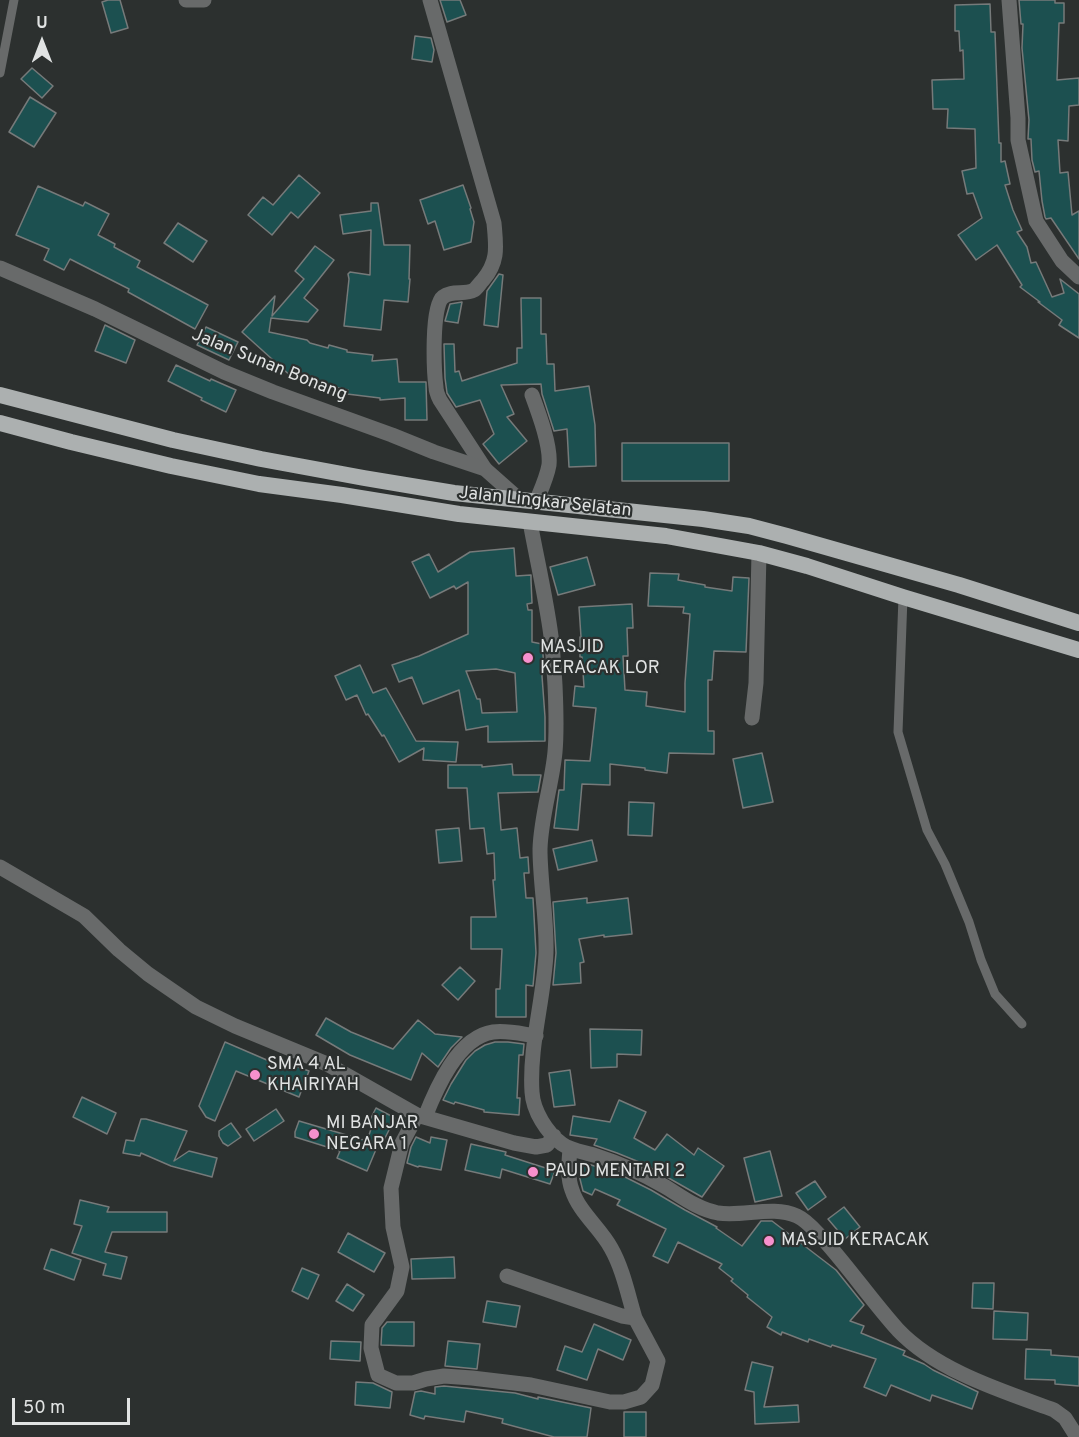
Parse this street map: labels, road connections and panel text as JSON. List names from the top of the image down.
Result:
{
  "streets": {
    "highway": ["Jalan Lingkar Selatan"],
    "street": ["Jalan Sunan Bonang"]
  },
  "crossings": [
    ["Jalan Sunan Bonang", "Jalan Lingkar Selatan"]
  ],
  "places": [
    "MASJID KERACAK LOR",
    "SMA 4 AL KHAIRIYAH",
    "MI BANJAR NEGARA 1",
    "PAUD MENTARI 2",
    "MASJID KERACAK"
  ],
  "scale_bar": "50 m",
  "north": "top"
}
